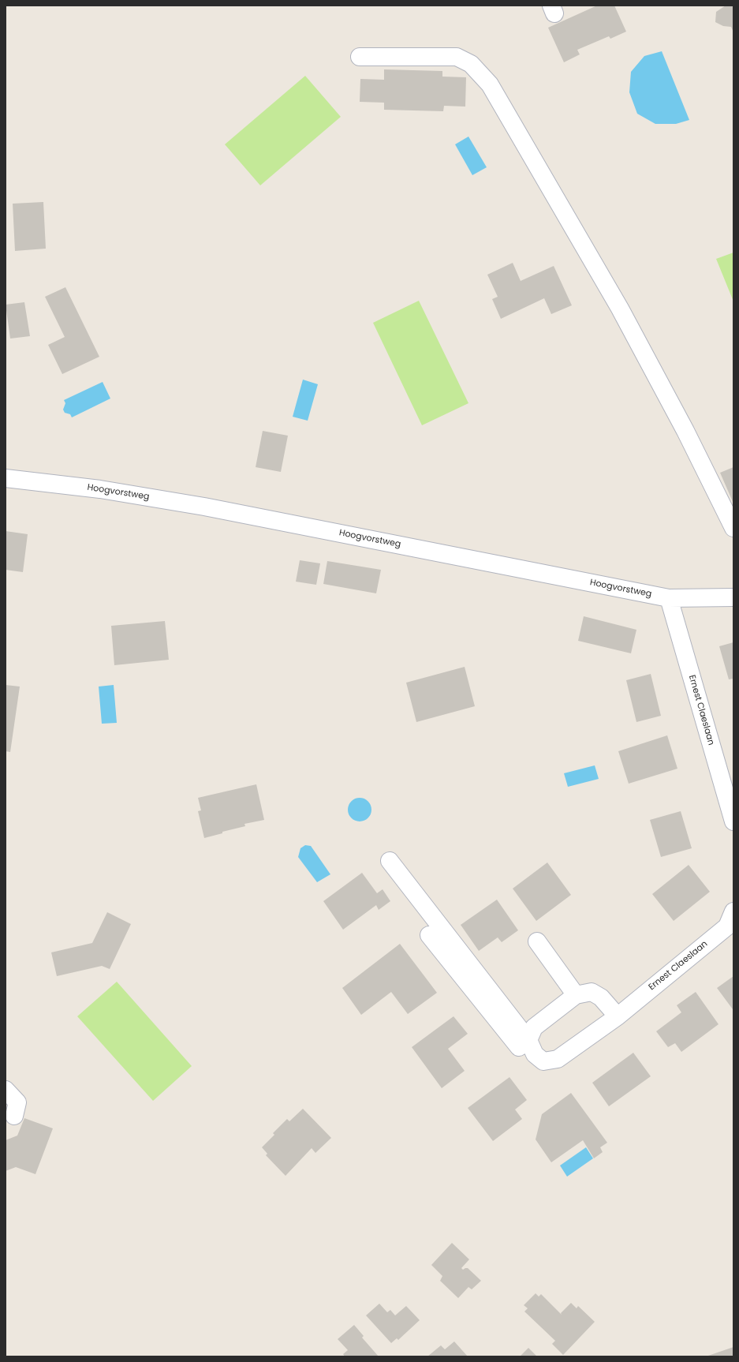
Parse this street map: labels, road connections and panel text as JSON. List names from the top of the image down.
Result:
{
  "streets": {
    "street": ["Hoogvorstweg", "Ernest Claeslaan"]
  },
  "crossings": [
    ["Hoogvorstweg", "Ernest Claeslaan"]
  ]
}
